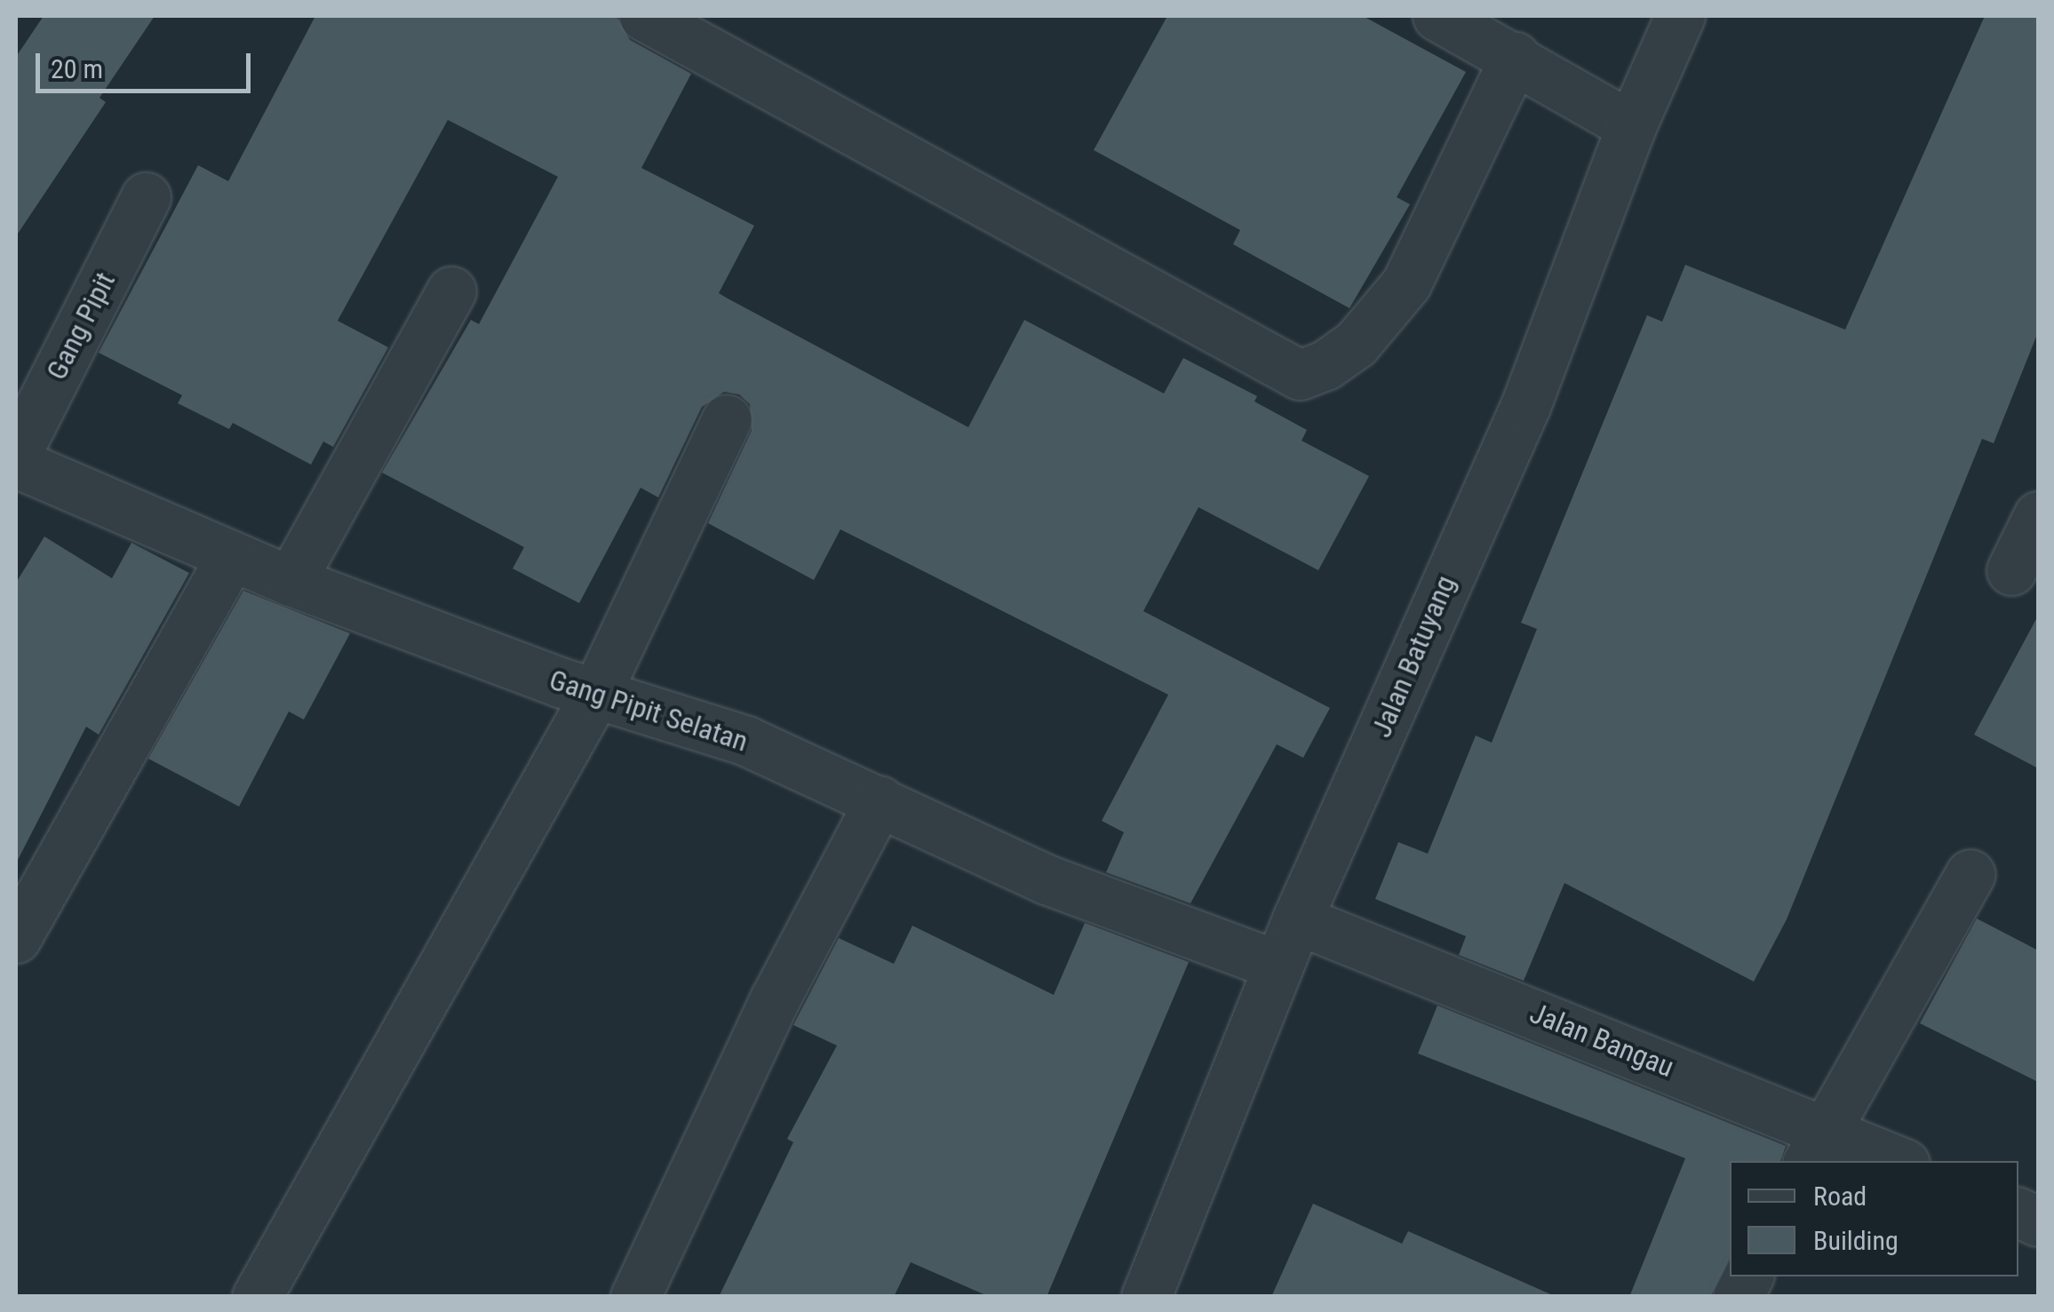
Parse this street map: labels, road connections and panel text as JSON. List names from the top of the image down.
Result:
{
  "streets": {
    "street": [
      "Gang Pipit",
      "Jalan Batuyang",
      "Gang Pipit Selatan",
      "Jalan Bangau"
    ]
  },
  "crossings": [
    ["Jalan Batuyang", "Gang Pipit Selatan"],
    ["Jalan Batuyang", "Jalan Bangau"]
  ],
  "legend": ["Road", "Building"],
  "scale_bar": "20 m"
}
